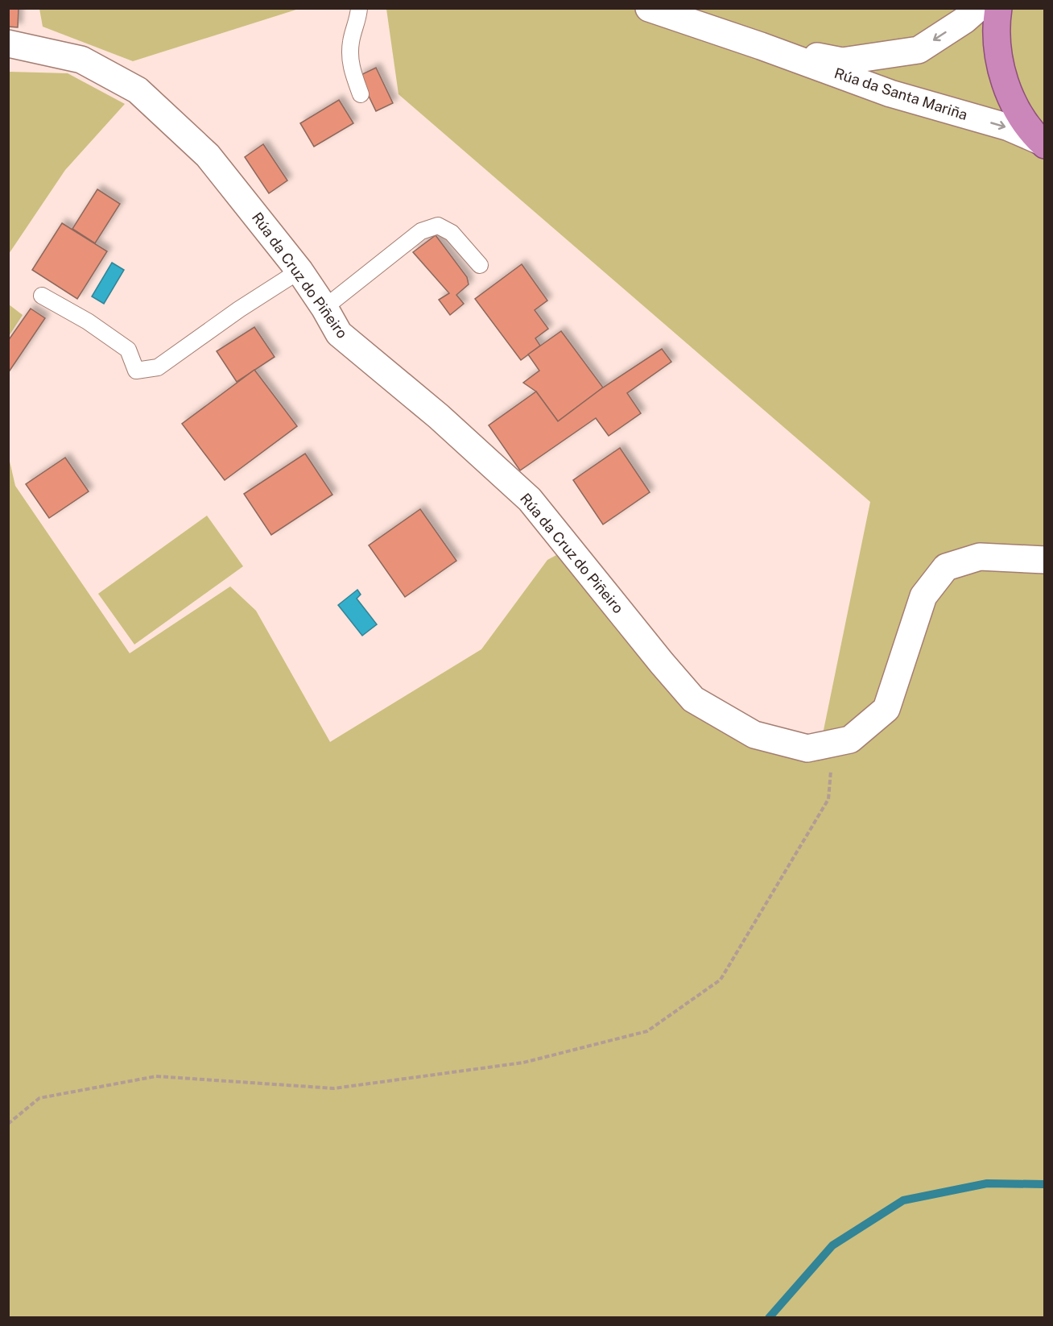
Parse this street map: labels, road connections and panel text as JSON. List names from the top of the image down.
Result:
{
  "streets": {
    "street": ["Rúa da Santa Mariña", "Rúa da Cruz do Piñeiro"]
  }
}
